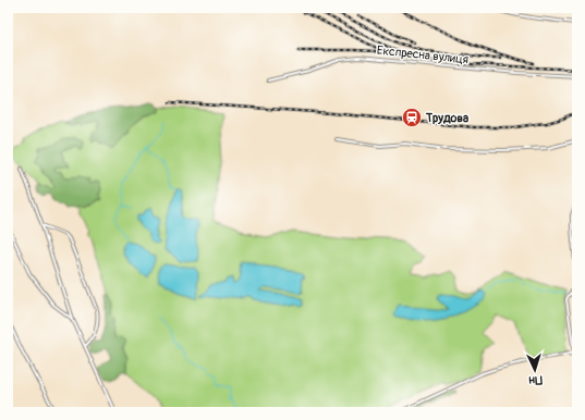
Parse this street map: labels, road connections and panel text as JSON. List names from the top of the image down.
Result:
{
  "streets": {
    "street": ["Експресна вулиця"]
  },
  "places": {
    "station": ["Трудова"]
  },
  "north": "bottom"
}
